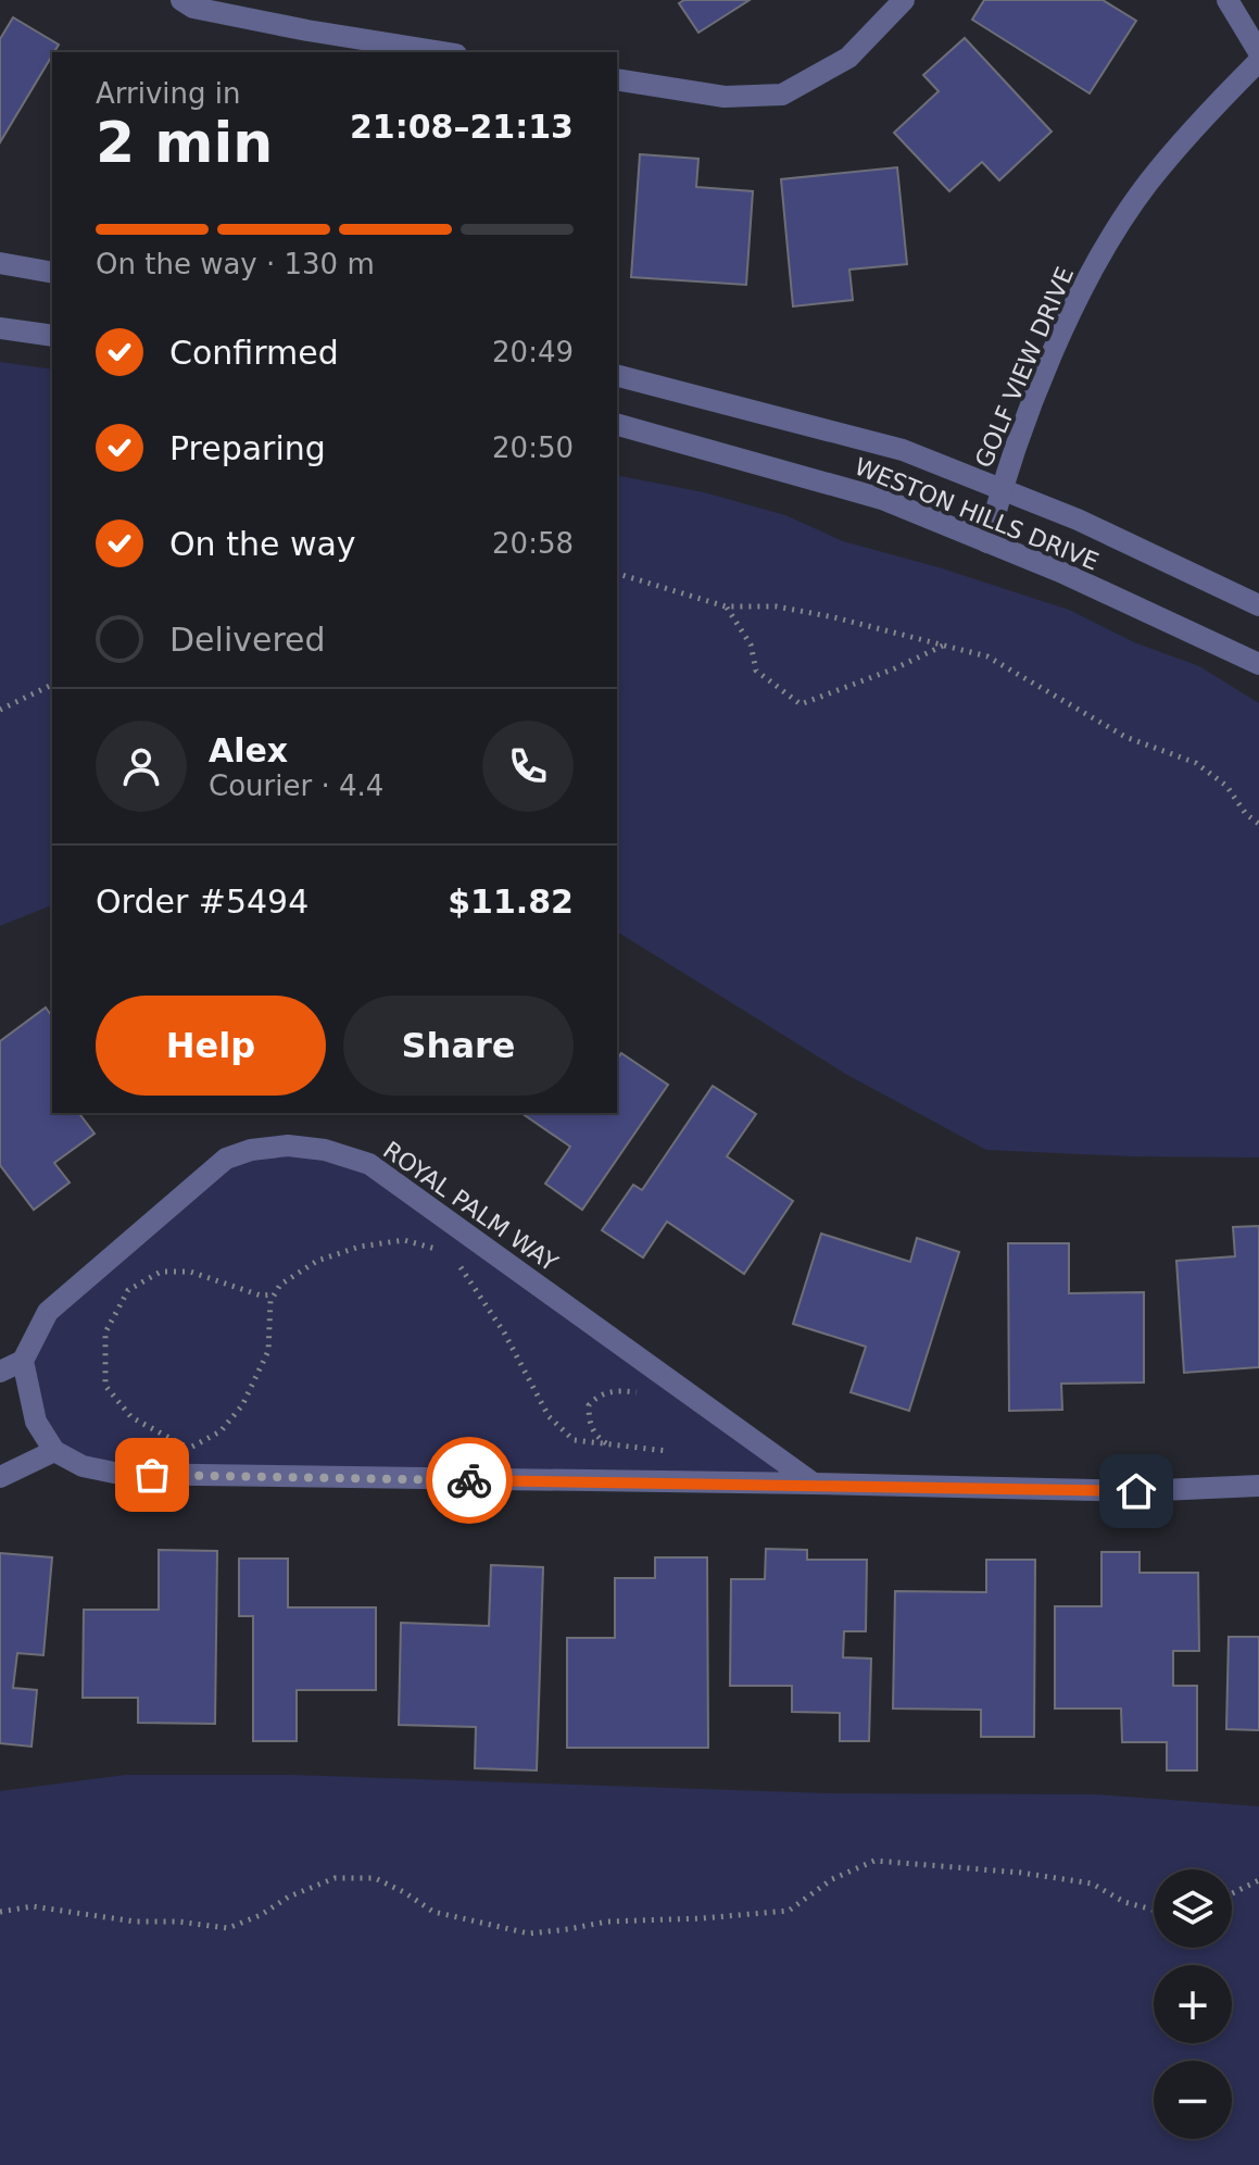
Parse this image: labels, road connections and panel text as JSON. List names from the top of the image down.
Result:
{
  "streets": {
    "street": ["GOLF VIEW DRIVE", "WESTON HILLS DRIVE", "ROYAL PALM WAY"]
  },
  "crossings": [
    ["GOLF VIEW DRIVE", "WESTON HILLS DRIVE"]
  ],
  "page": {
    "heading": ["2 min", "Arriving in", "21:08–21:13"],
    "panel": [
      "Alex",
      "Courier · 4.4",
      "Order #5494",
      "$11.82"
    ],
    "bar": "On the way · 130 m",
    "list": [
      ["Confirmed", "20:49"],
      ["Preparing", "20:50"],
      ["On the way", "20:58"],
      "Delivered"
    ],
    "buttons": ["Help", "Share"],
    "map_buttons": ["+", "−"]
  }
}
